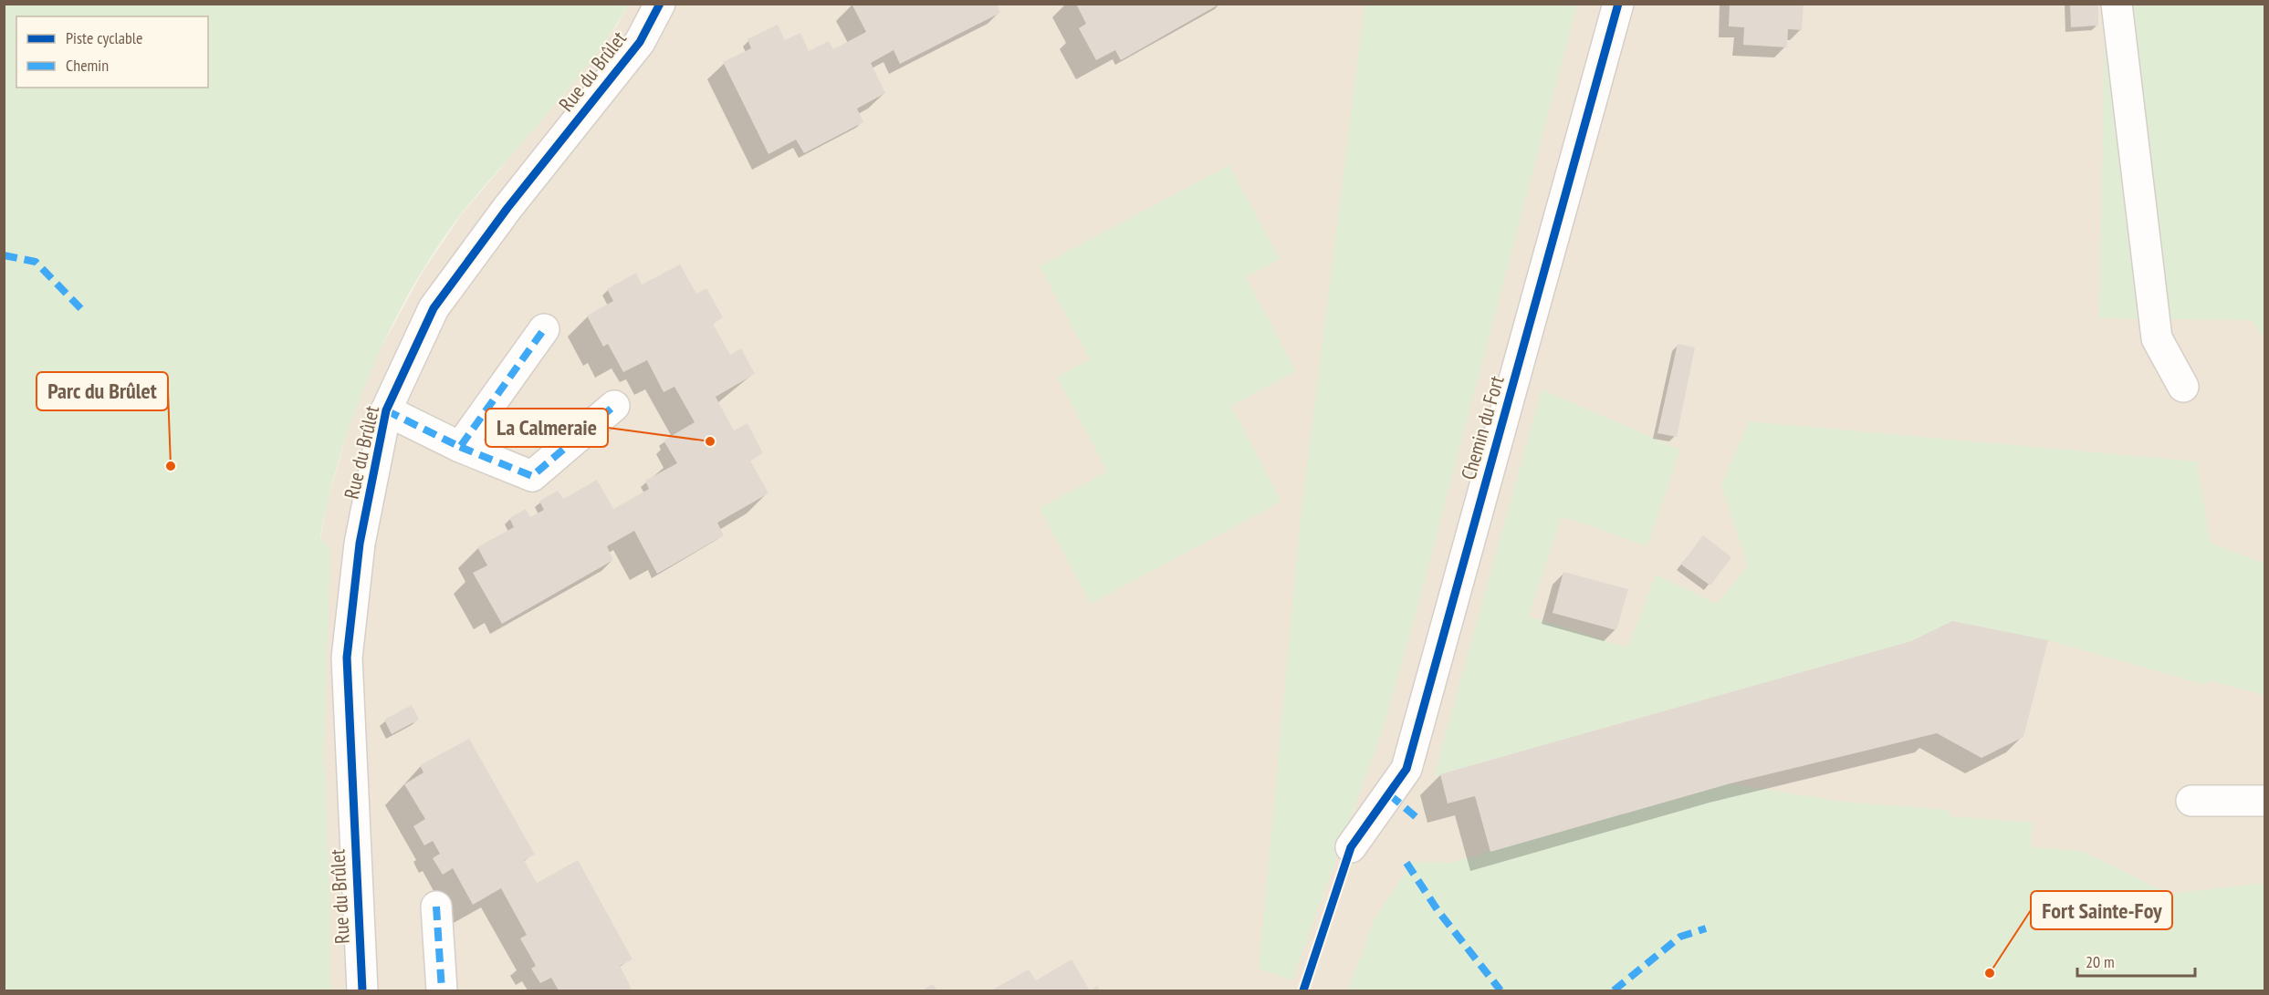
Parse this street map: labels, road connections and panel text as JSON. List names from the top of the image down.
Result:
{
  "streets": {
    "street": ["Rue du Brûlet", "Chemin du Fort"]
  },
  "places": ["La Calmeraie", "Parc du Brûlet", "Fort Sainte-Foy"],
  "legend": ["Piste cyclable", "Chemin"],
  "scale_bar": "20 m"
}
